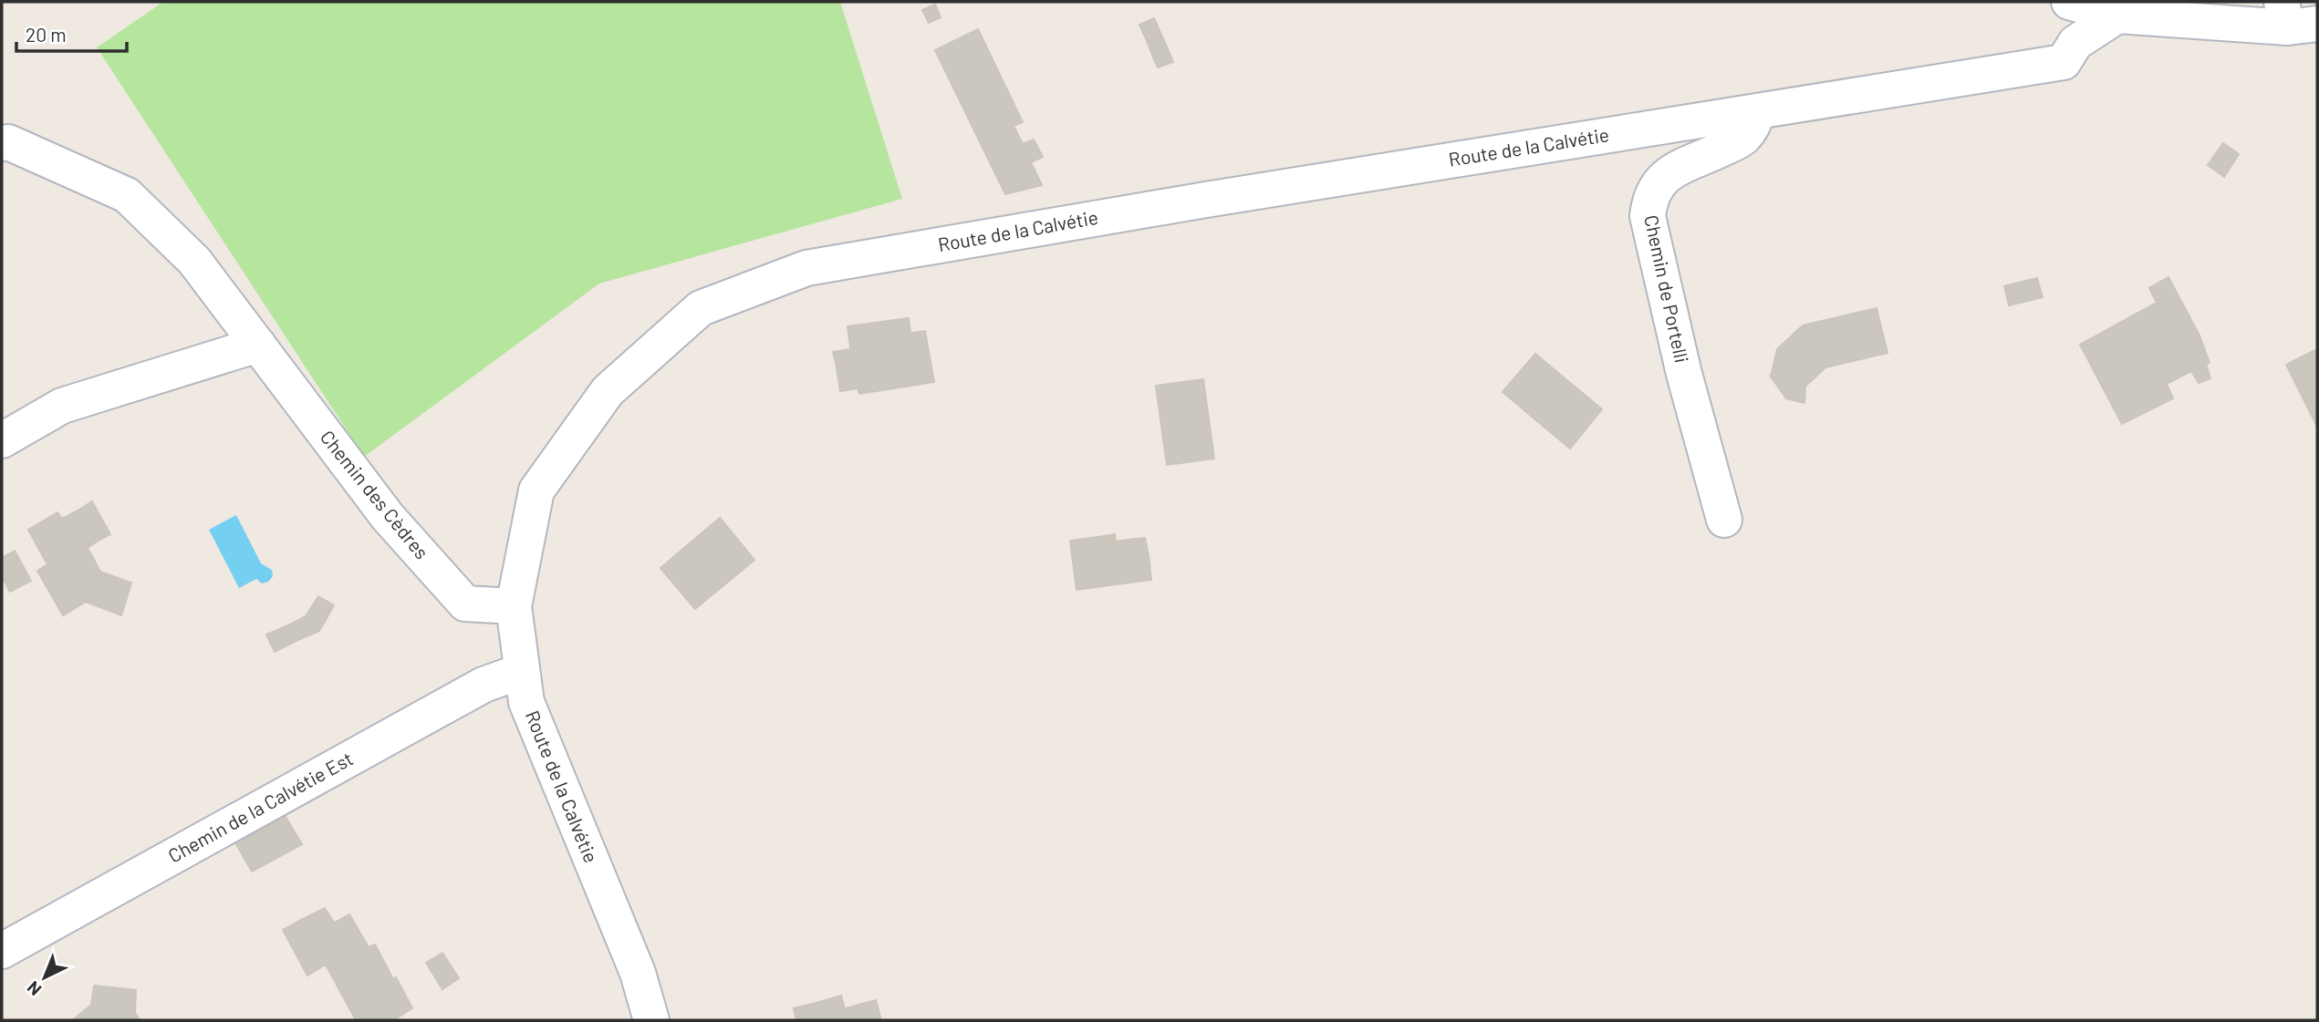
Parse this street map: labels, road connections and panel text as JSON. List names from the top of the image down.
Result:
{
  "streets": {
    "street": [
      "Route de la Calvétie",
      "Chemin de Portelli",
      "Chemin des Cèdres",
      "Chemin de la Calvétie Est"
    ]
  },
  "crossings": [
    ["Route de la Calvétie", "Chemin de Portelli"],
    ["Route de la Calvétie", "Chemin des Cèdres"],
    ["Route de la Calvétie", "Chemin de la Calvétie Est"]
  ],
  "scale_bar": "20 m",
  "north": "bottom left"
}
